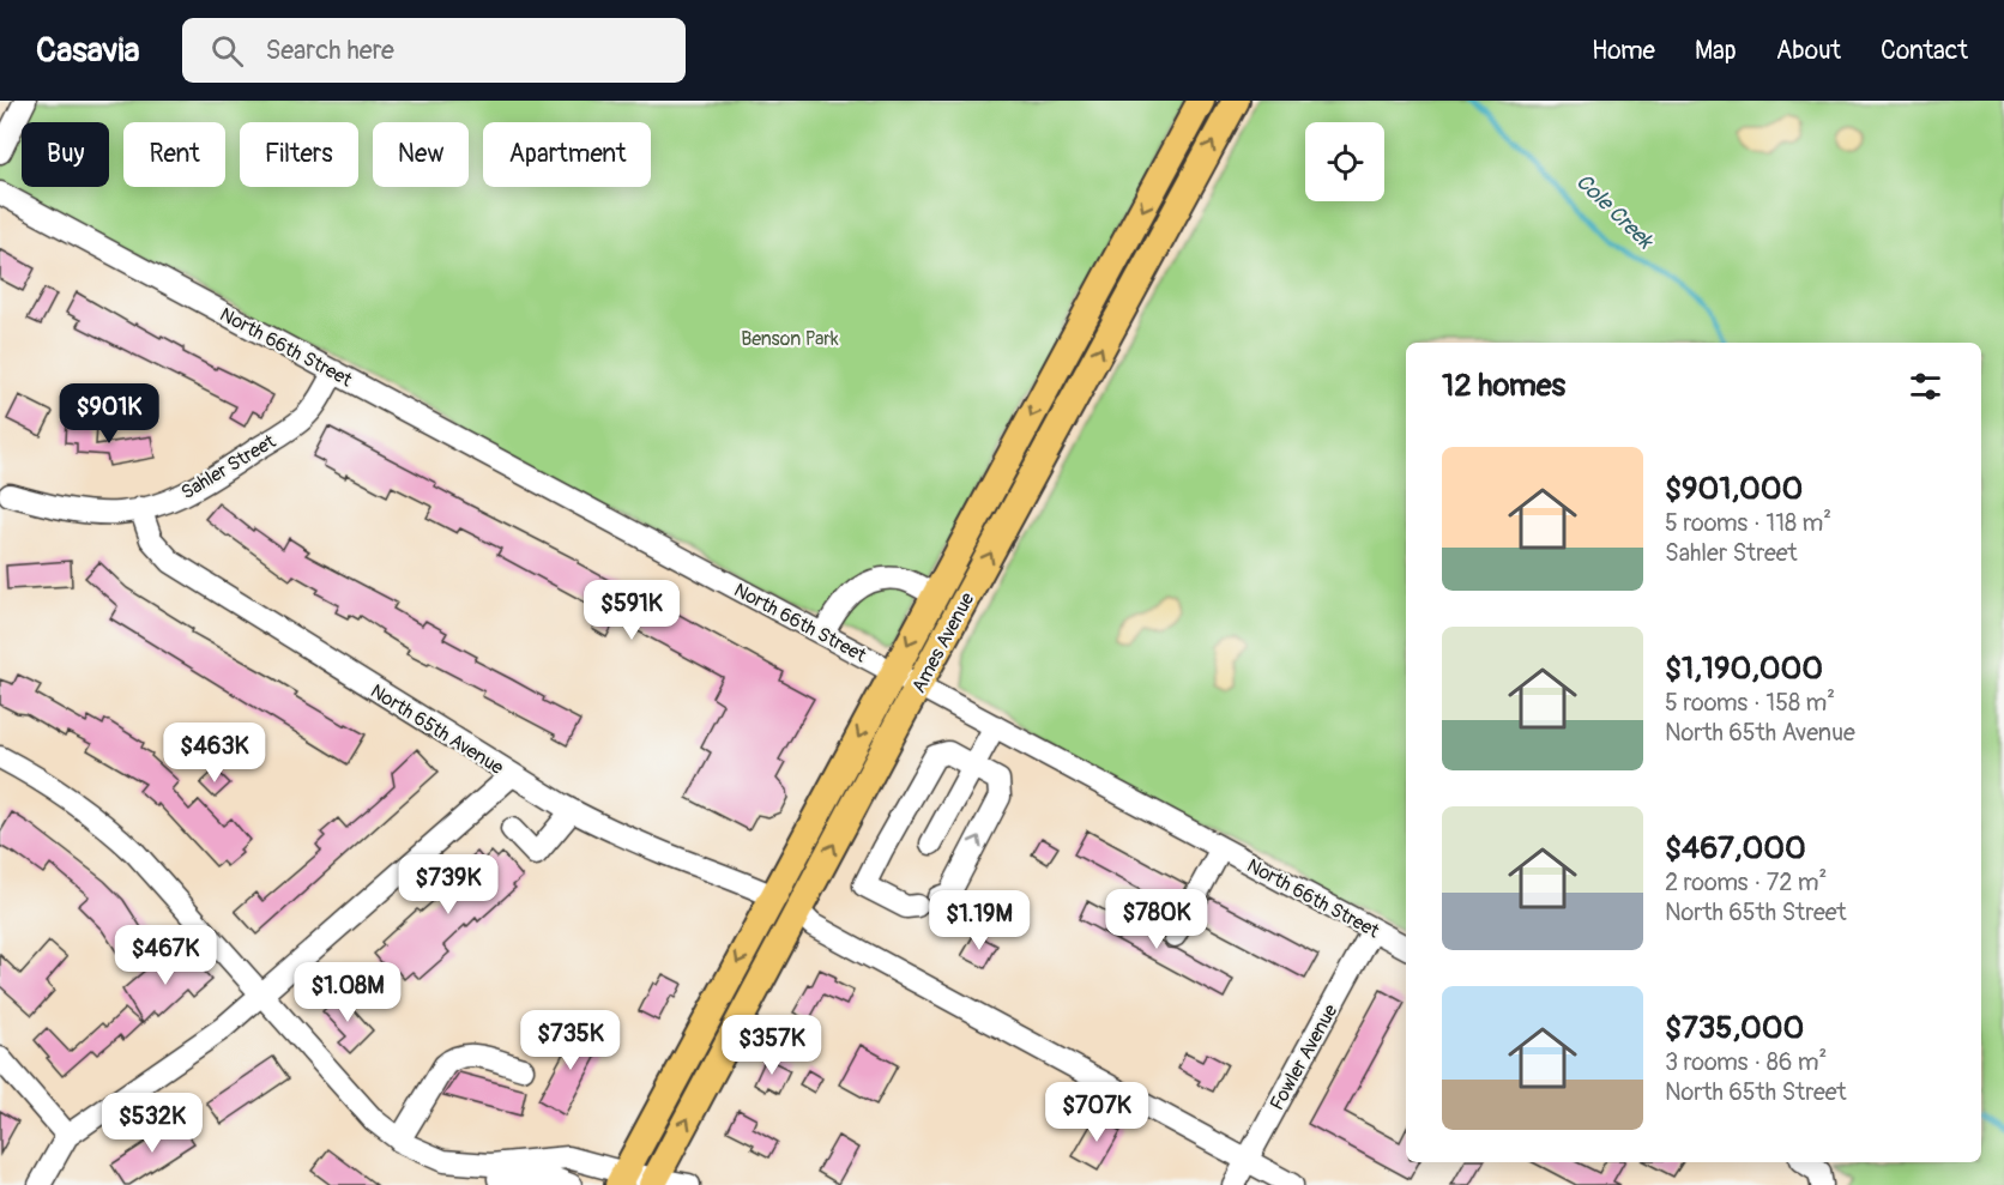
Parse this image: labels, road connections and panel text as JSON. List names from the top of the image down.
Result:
{
  "streets": {
    "main road": ["Ames Avenue"],
    "street": [
      "North 66th Street",
      "Sahler Street",
      "North 65th Avenue",
      "Fowler Avenue"
    ]
  },
  "crossings": [
    ["North 66th Street", "Sahler Street"],
    ["North 66th Street", "Ames Avenue"],
    ["North 66th Street", "Fowler Avenue"],
    ["Sahler Street", "North 65th Avenue"],
    ["Ames Avenue", "North 65th Avenue"]
  ],
  "water": ["Cole Creek"],
  "parks": ["Benson Park"],
  "page": {
    "header": "Casavia",
    "search": "Search here",
    "nav": [
      "Home",
      "Map",
      "About",
      "Contact"
    ],
    "chip": [
      "Buy",
      "Rent",
      "Filters",
      "New",
      "Apartment"
    ],
    "heading": "12 homes",
    "price": [
      "$901K",
      "$591K",
      "$463K",
      "$739K",
      "$780K",
      "$1.19M",
      "$467K",
      "$1.08M",
      "$735K",
      "$357K",
      "$707K",
      "$532K"
    ],
    "list": [
      {
        "name": "$901,000",
        "note": "5 rooms · 118 m² · Sahler Street"
      },
      {
        "name": "$1,190,000",
        "note": "5 rooms · 158 m² · North 65th Avenue"
      },
      {
        "name": "$467,000",
        "note": "2 rooms · 72 m² · North 65th Street"
      },
      {
        "name": "$735,000",
        "note": "3 rooms · 86 m² · North 65th Street"
      }
    ]
  }
}
